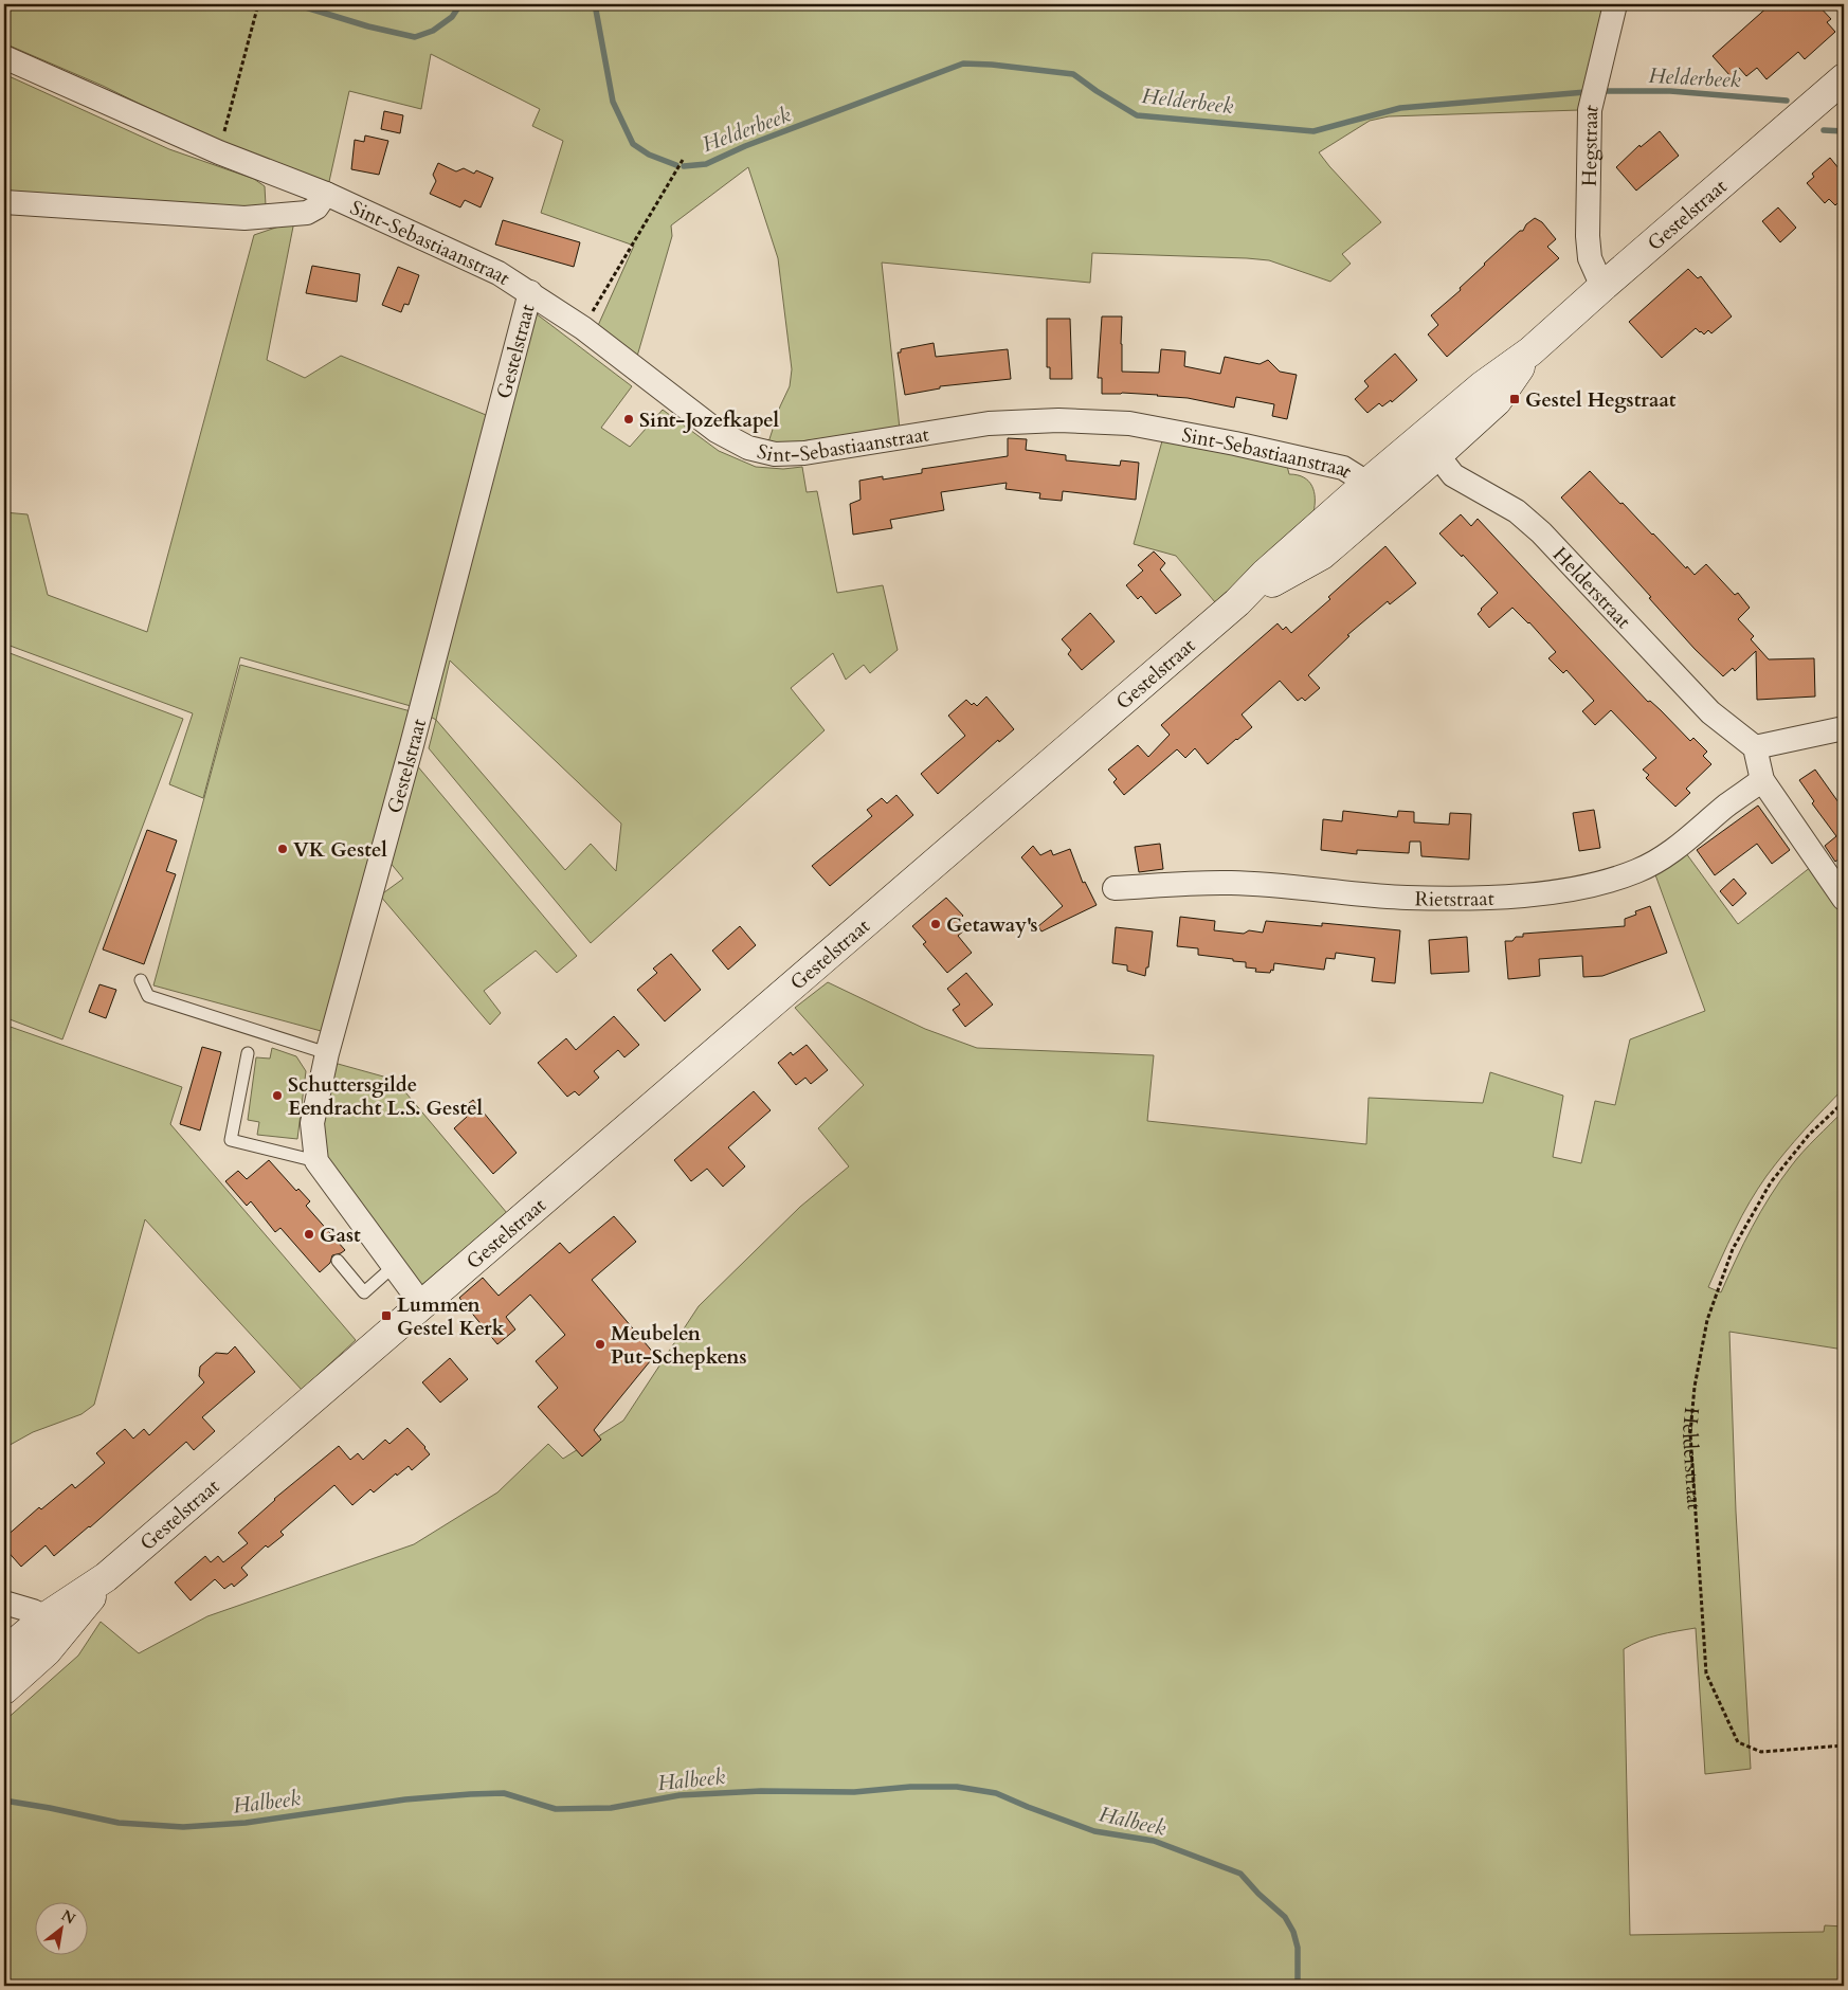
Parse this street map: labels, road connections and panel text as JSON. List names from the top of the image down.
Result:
{
  "streets": {
    "main road": ["Gestelstraat"],
    "street": [
      "Hegstraat",
      "Sint-Sebastiaanstraat",
      "Helderstraat",
      "Rietstraat"
    ]
  },
  "crossings": [
    ["Hegstraat", "Gestelstraat"],
    ["Gestelstraat", "Sint-Sebastiaanstraat"],
    ["Gestelstraat", "Helderstraat"]
  ],
  "water": ["Helderbeek", "Halbeek"],
  "places": {
    "transit": ["Gestel Hegstraat", "Lummen Gestel Kerk"],
    "other": [
      "Sint-Jozefkapel",
      "VK Gestel",
      "Getaway's",
      "Schuttersgilde Eendracht L.S. Gestel",
      "Gast",
      "Meubelen Put-Schepkens"
    ]
  },
  "north": "top right"
}
